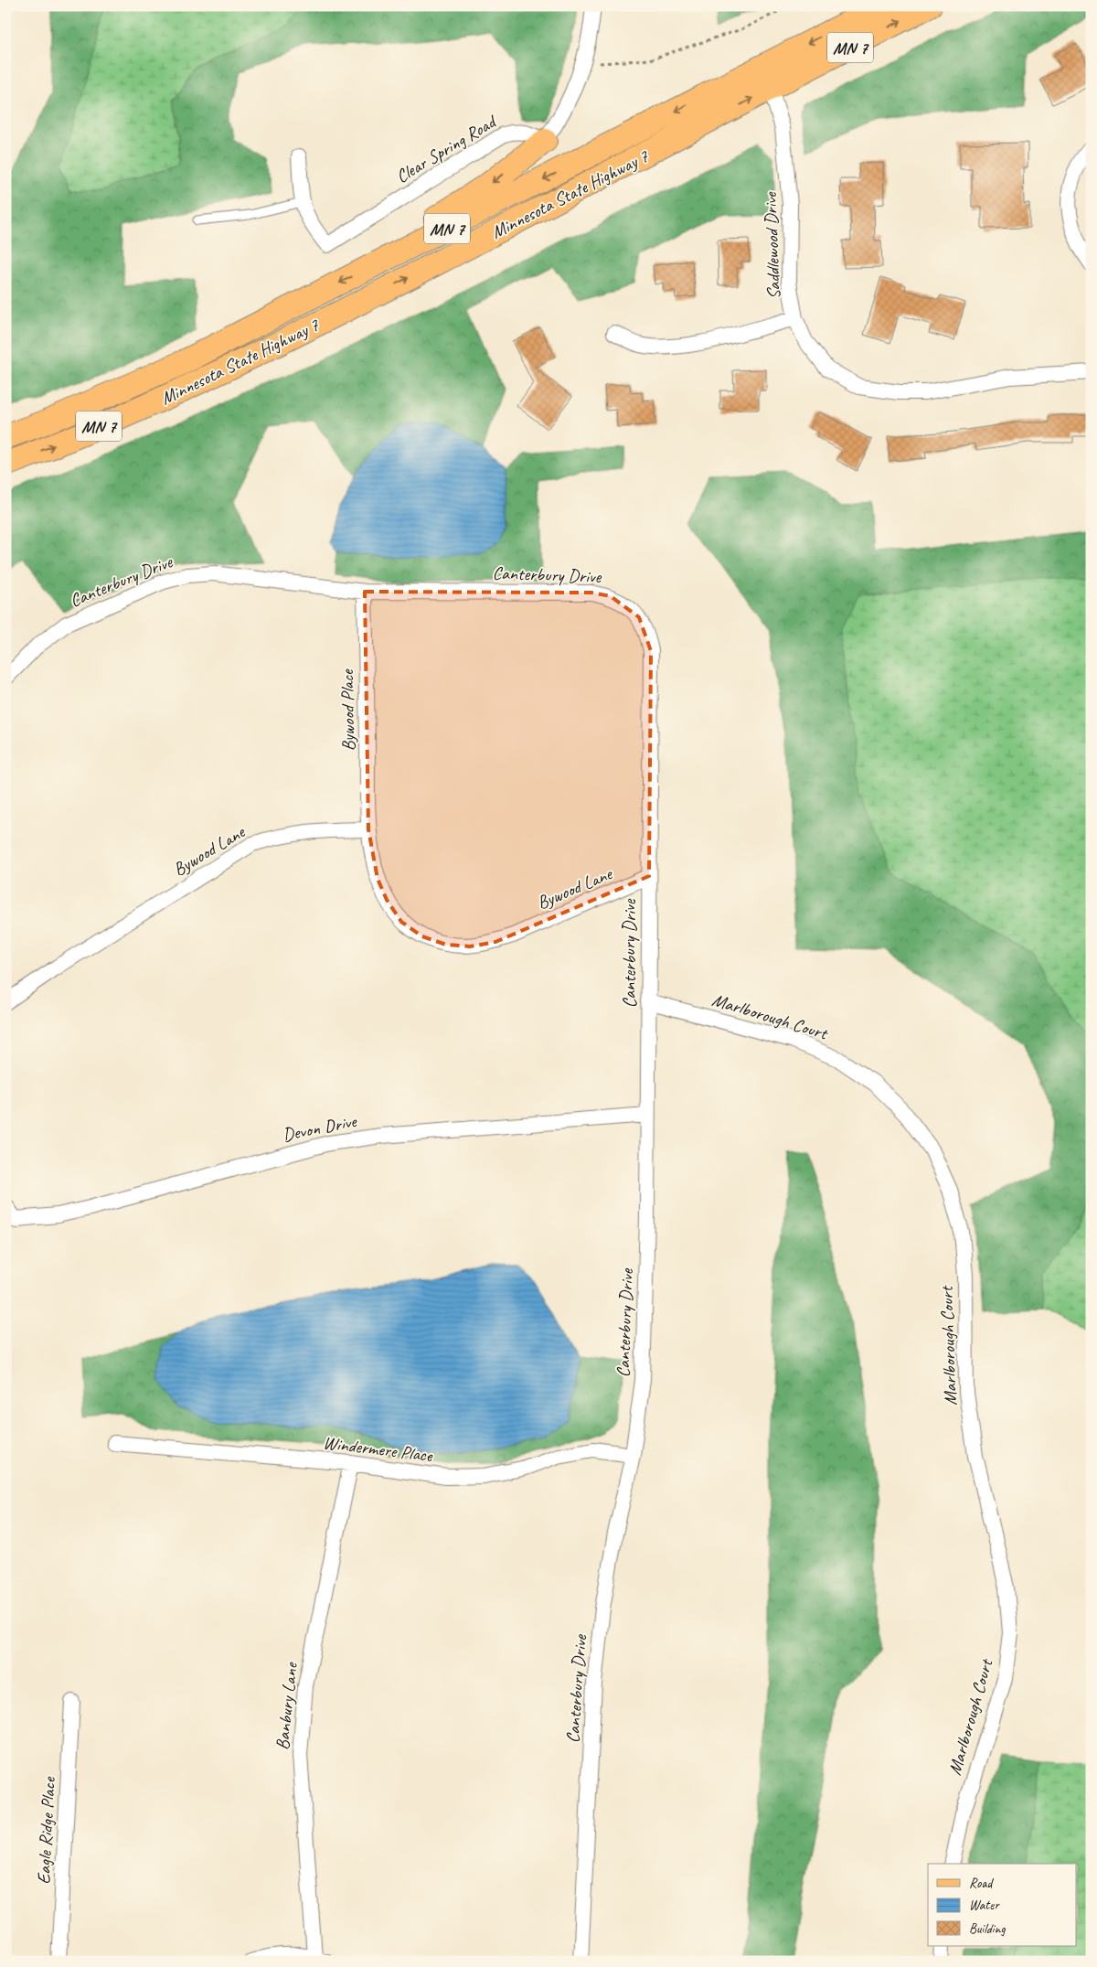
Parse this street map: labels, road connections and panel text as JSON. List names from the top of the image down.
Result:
{
  "streets": {
    "main road": ["MN 7", "Minnesota State Highway 7"],
    "street": [
      "Clear Spring Road",
      "Saddlewood Drive",
      "Canterbury Drive",
      "Bywood Place",
      "Bywood Lane",
      "Marlborough Court",
      "Devon Drive",
      "Windermere Place",
      "Banbury Lane",
      "Eagle Ridge Place"
    ]
  },
  "crossings": [
    ["Minnesota State Highway 7", "Saddlewood Drive"],
    ["Canterbury Drive", "Bywood Place"],
    ["Canterbury Drive", "Bywood Lane"],
    ["Canterbury Drive", "Marlborough Court"],
    ["Canterbury Drive", "Devon Drive"],
    ["Canterbury Drive", "Windermere Place"],
    ["Bywood Place", "Bywood Lane"],
    ["Windermere Place", "Banbury Lane"]
  ],
  "legend": ["Road", "Water", "Building"]
}
